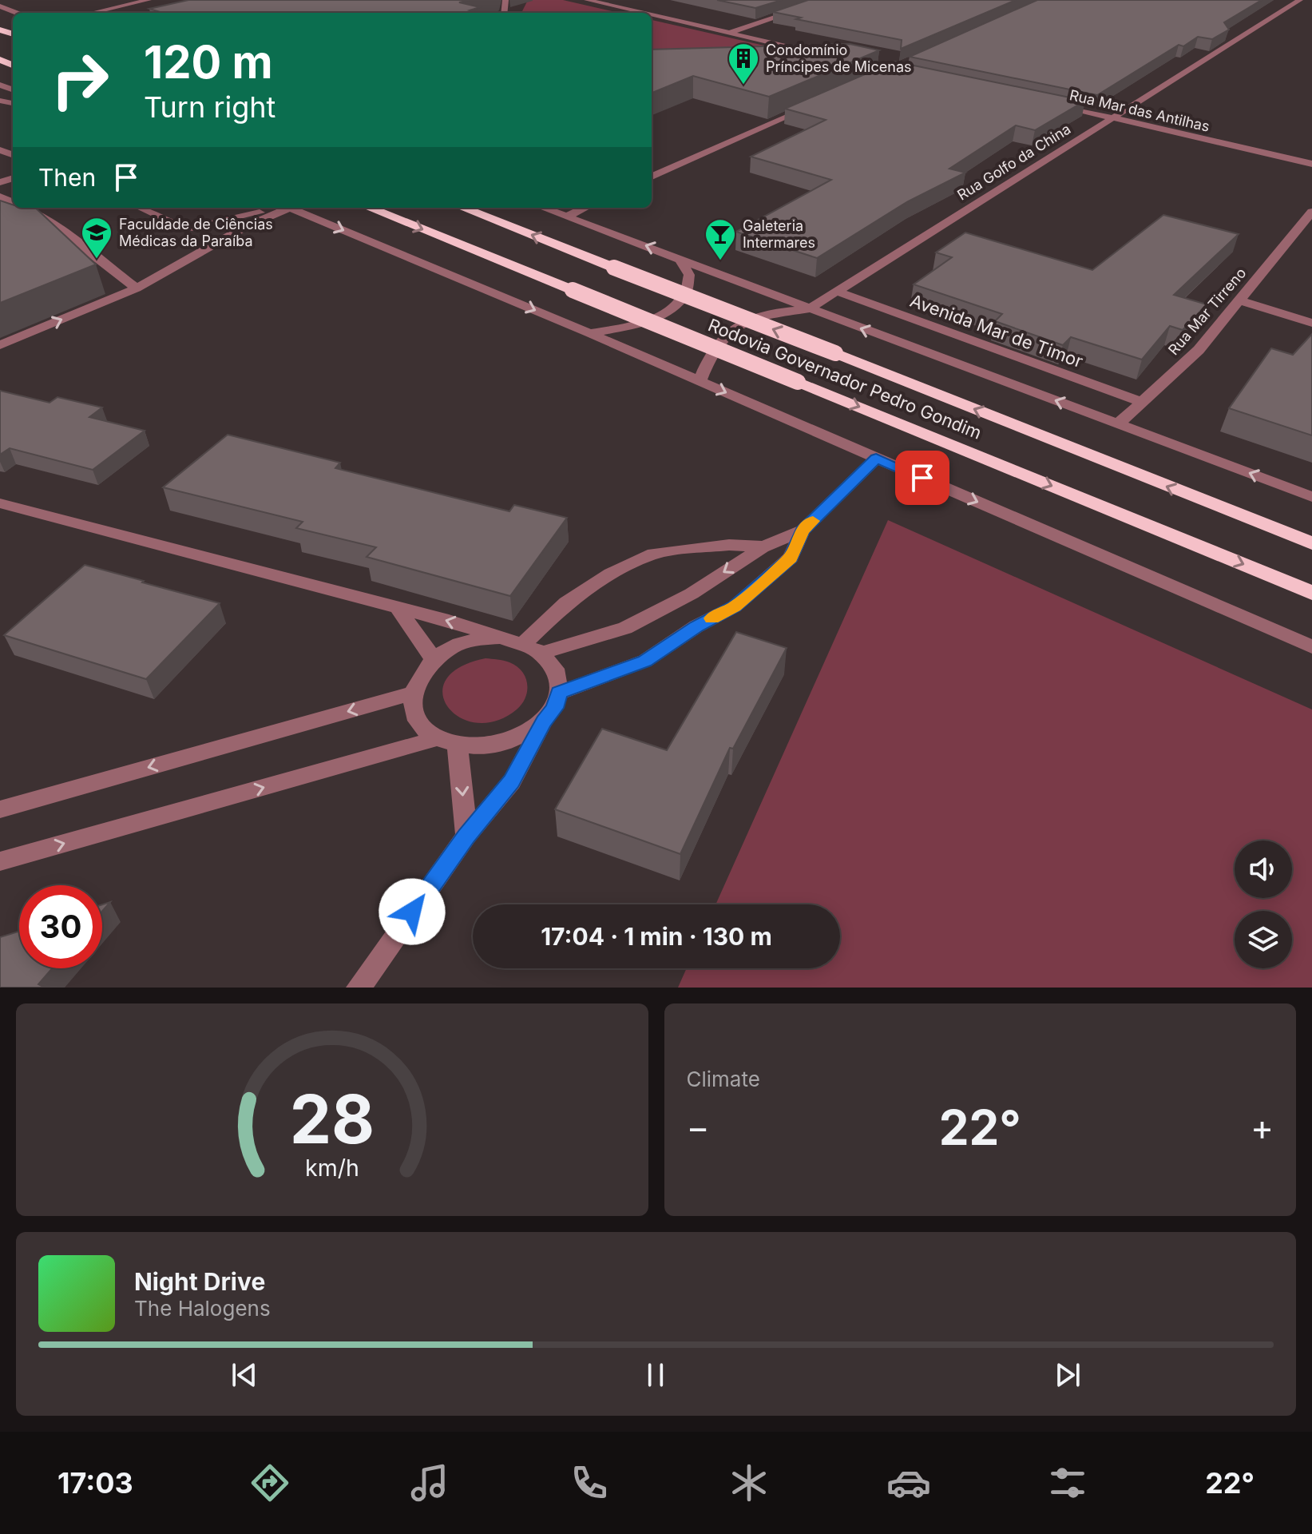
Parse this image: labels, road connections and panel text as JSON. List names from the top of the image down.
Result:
{
  "streets": {
    "highway": ["Rodovia Governador Pedro Gondim"],
    "street": [
      "Rua Mar das Antilhas",
      "Rua Golfo da China",
      "Rua Mar Tirreno",
      "Avenida Mar de Timor"
    ]
  },
  "crossings": [
    ["Rua Mar das Antilhas", "Rua Golfo da China"],
    ["Rua Golfo da China", "Avenida Mar de Timor"],
    ["Rua Mar Tirreno", "Avenida Mar de Timor"]
  ],
  "places": {
    "building": ["Condomínio Príncipes de Micenas"],
    "school or university": ["Faculdade de Ciências Médicas da Paraíba"],
    "bar": ["Galeteria Intermares"]
  },
  "page": {
    "turn": ["120 m", "Turn right"],
    "then": "Then",
    "limit": "30",
    "trip": "17:04 · 1 min · 130 m",
    "tile": "Climate",
    "heat": ["−", "22°", "+"],
    "song": ["Night Drive", "The Halogens"],
    "tabs": ["17:03", "22°"],
    "gauge": ["28", "km/h"]
  }
}
